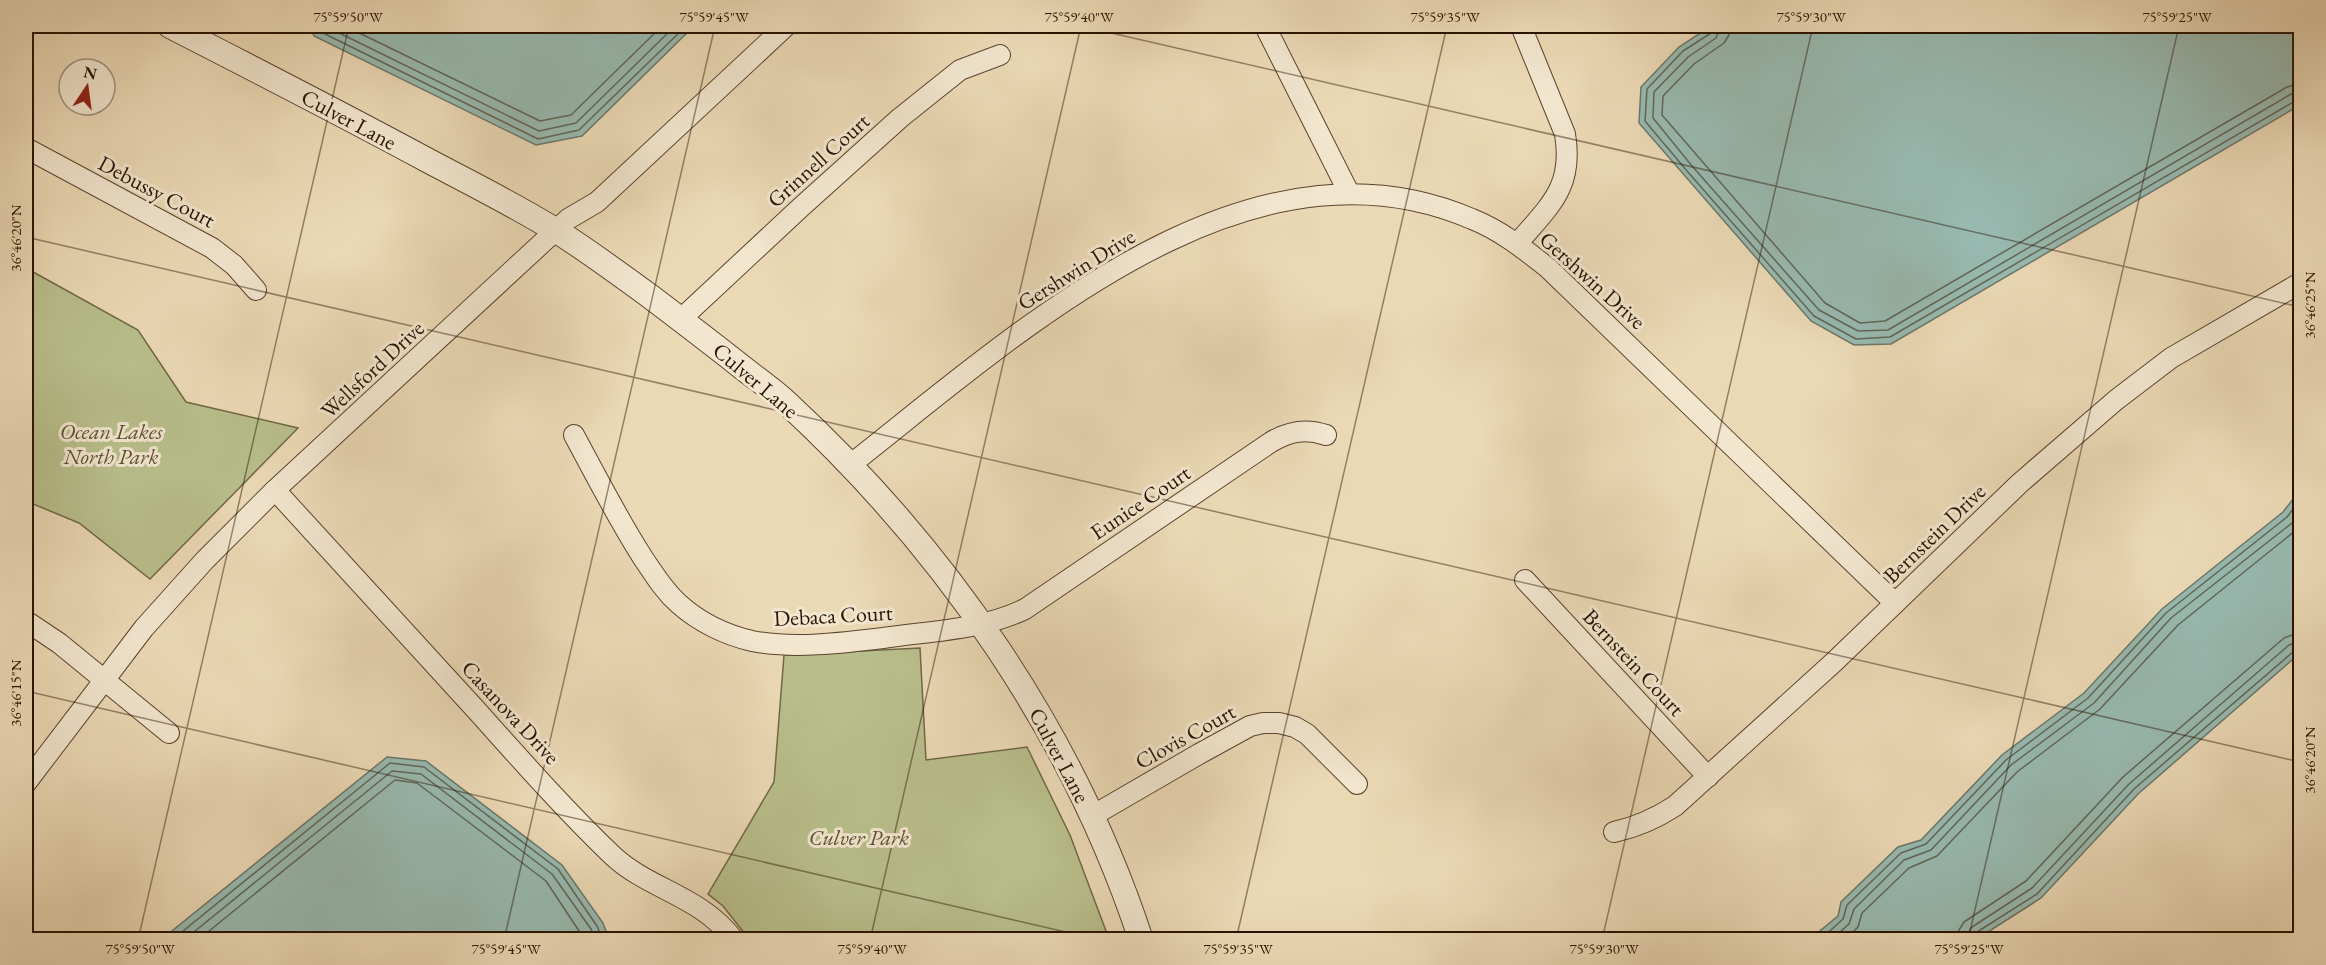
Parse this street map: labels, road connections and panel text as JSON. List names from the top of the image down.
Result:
{
  "streets": {
    "street": [
      "Culver Lane",
      "Grinnell Court",
      "Debussy Court",
      "Gershwin Drive",
      "Wellsford Drive",
      "Eunice Court",
      "Bernstein Drive",
      "Debaca Court",
      "Bernstein Court",
      "Casanova Drive",
      "Clovis Court"
    ]
  },
  "crossings": [
    ["Culver Lane", "Grinnell Court"],
    ["Culver Lane", "Gershwin Drive"],
    ["Culver Lane", "Wellsford Drive"],
    ["Culver Lane", "Eunice Court"],
    ["Culver Lane", "Debaca Court"],
    ["Culver Lane", "Clovis Court"],
    ["Gershwin Drive", "Bernstein Drive"],
    ["Wellsford Drive", "Casanova Drive"],
    ["Eunice Court", "Debaca Court"],
    ["Bernstein Drive", "Bernstein Court"]
  ],
  "parks": ["Ocean Lakes North Park", "Culver Park"],
  "north": "top",
  "coordinates": [
    "75°59'50\"W",
    "75°59'45\"W",
    "75°59'40\"W",
    "75°59'35\"W",
    "75°59'30\"W",
    "75°59'25\"W",
    "36°46'20\"N",
    "36°46'25\"N",
    "36°46'15\"N"
  ]
}
